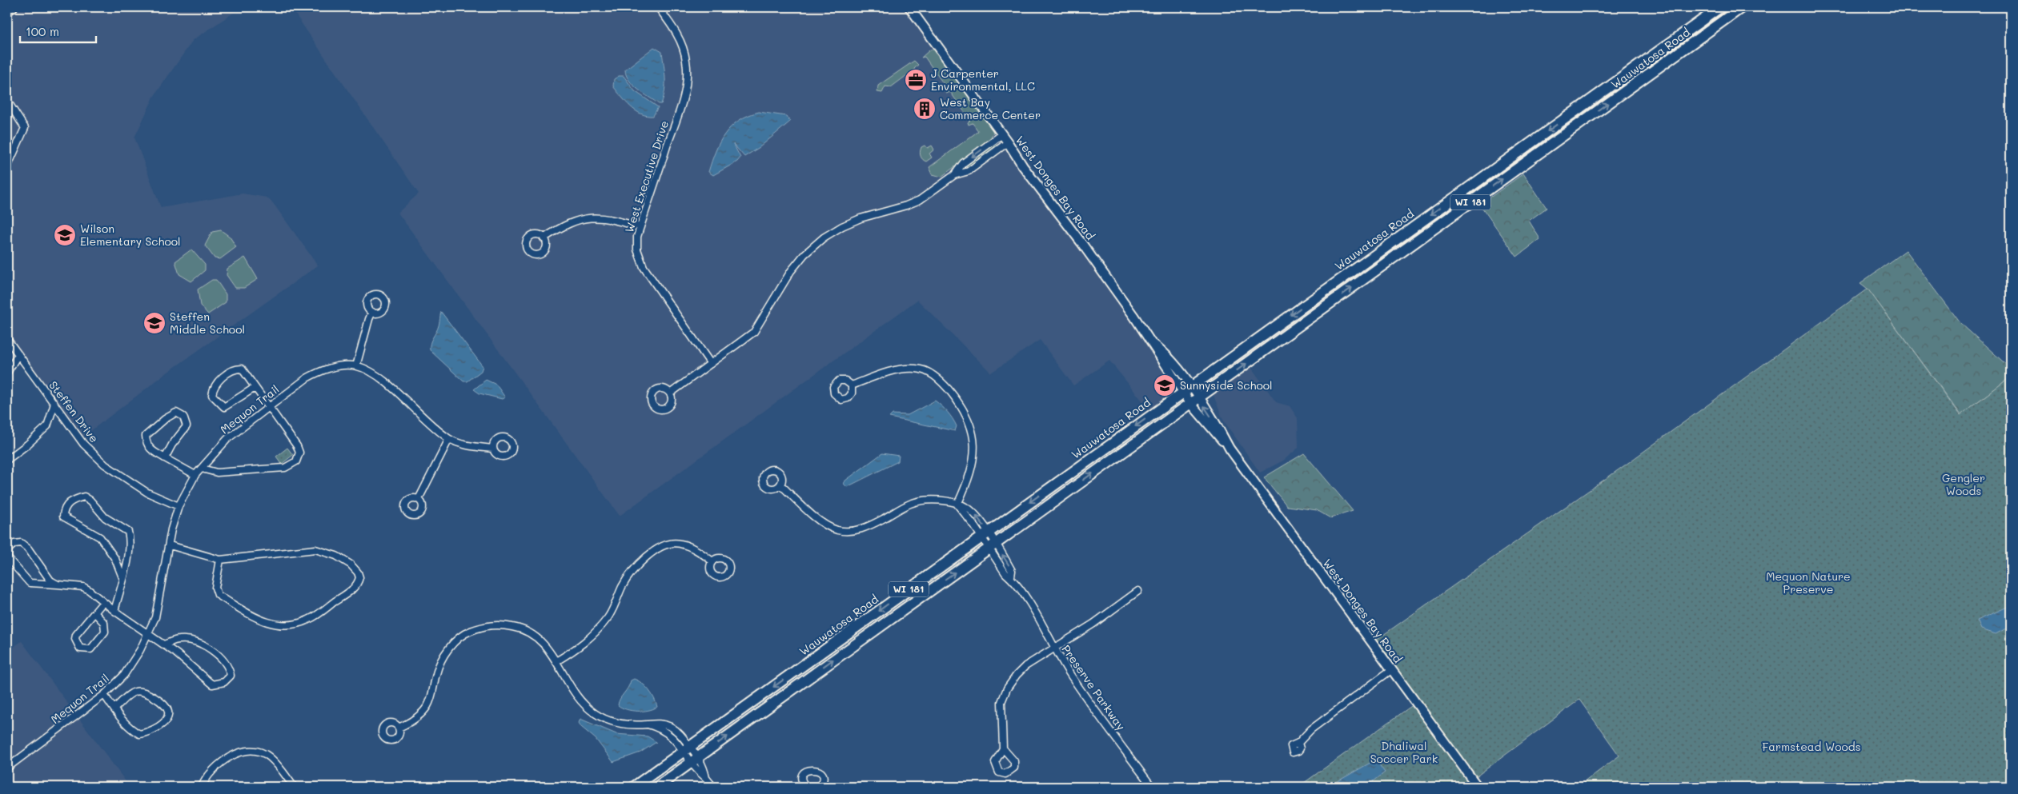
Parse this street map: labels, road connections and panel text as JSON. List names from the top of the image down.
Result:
{
  "streets": {
    "main road": ["Wauwatosa Road", "WI 181"],
    "street": [
      "West Executive Drive",
      "West Donges Bay Road",
      "Mequon Trail",
      "Steffen Drive",
      "Preserve Parkway"
    ]
  },
  "crossings": [
    ["Wauwatosa Road", "West Donges Bay Road"],
    ["Wauwatosa Road", "Preserve Parkway"],
    ["Mequon Trail", "Steffen Drive"]
  ],
  "parks": [
    "Gengler Woods",
    "Mequon Nature Preserve",
    "Dhaliwal Soccer Park",
    "Farmstead Woods"
  ],
  "places": {
    "office": ["J Carpenter Environmental, LLC"],
    "building": ["West Bay Commerce Center"],
    "school or university": ["Wilson Elementary School", "Steffen Middle School", "Sunnyside School"]
  },
  "scale_bar": "100 m"
}
